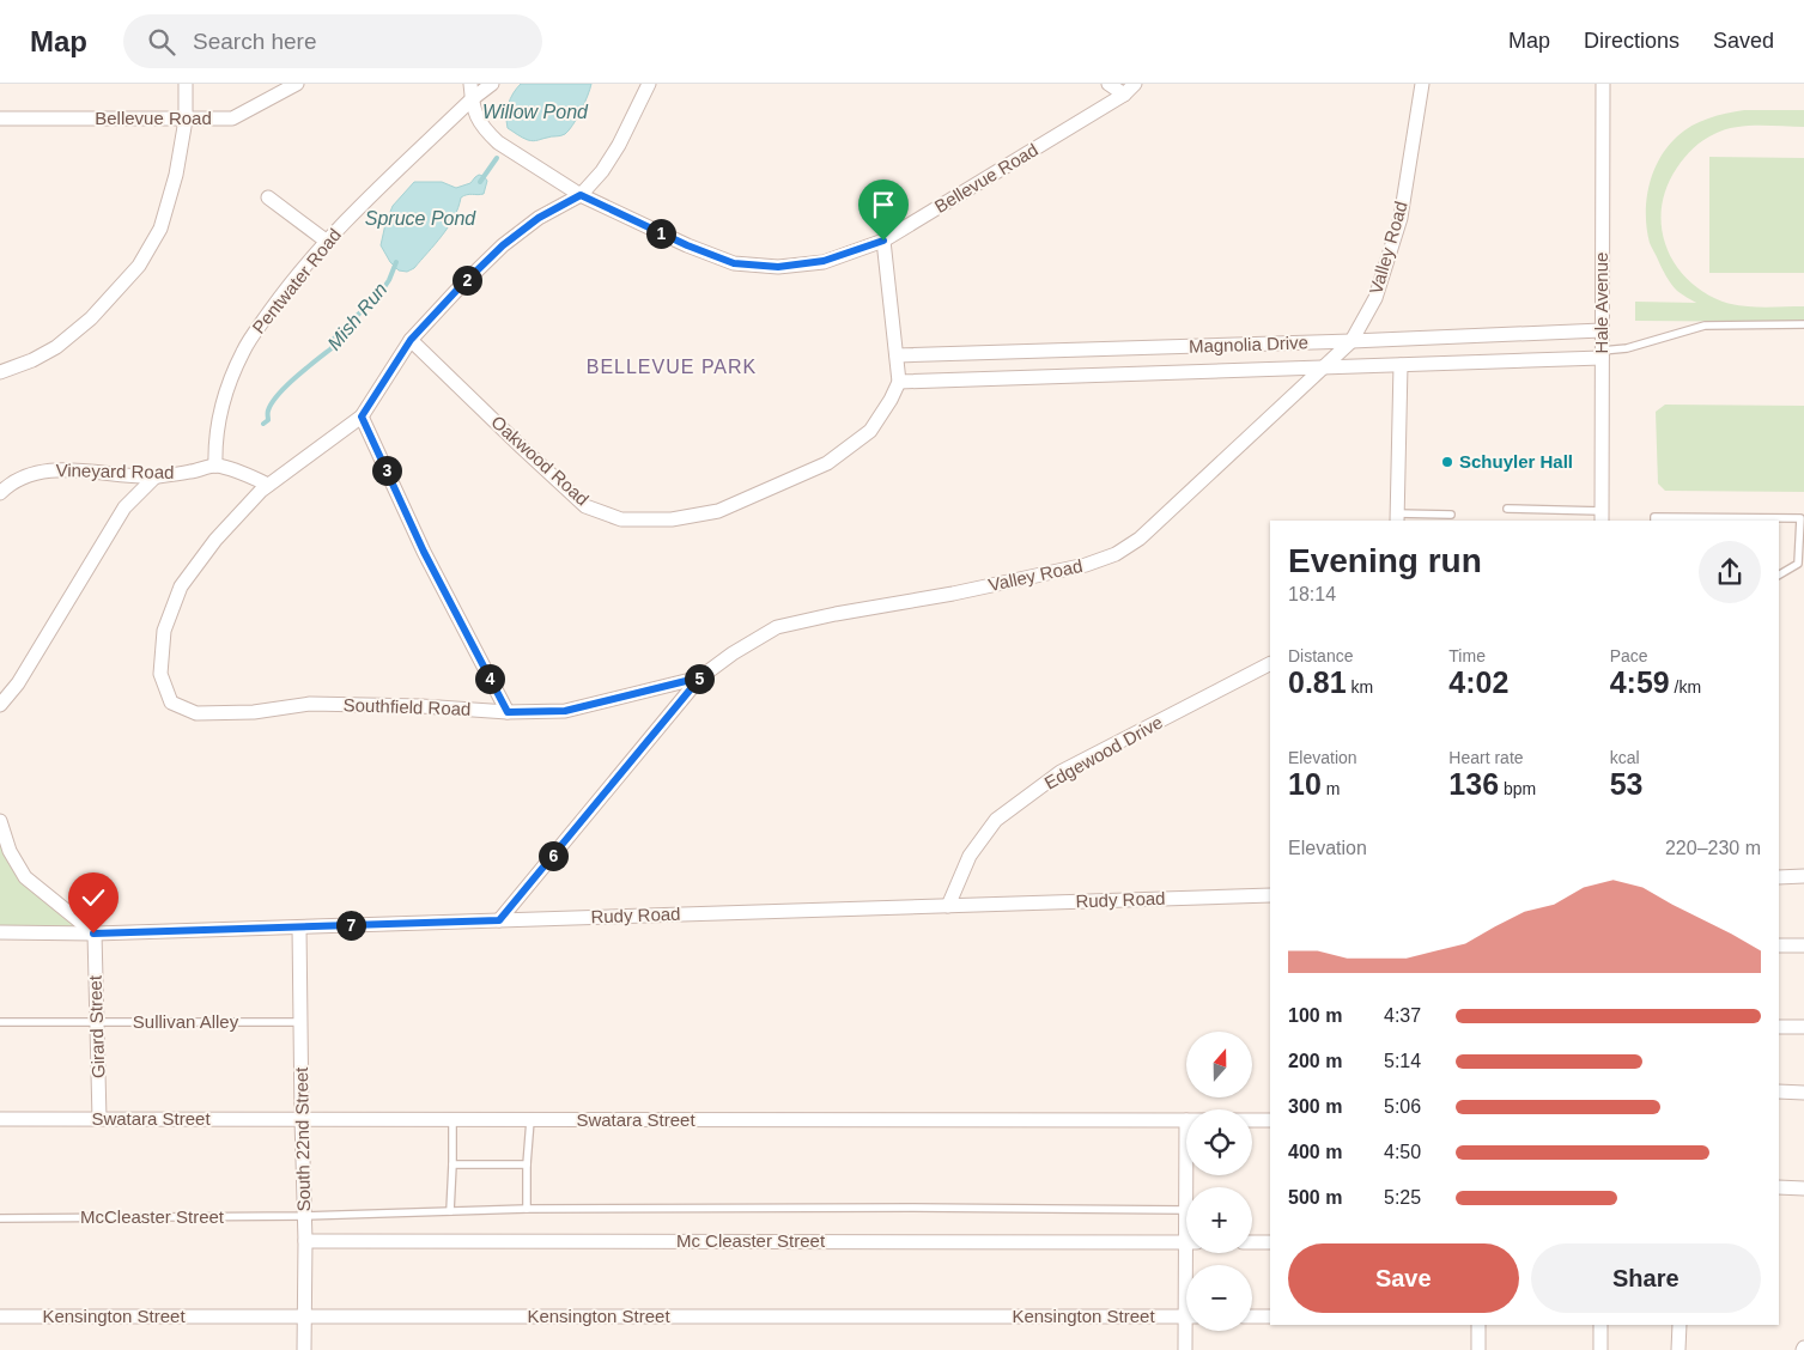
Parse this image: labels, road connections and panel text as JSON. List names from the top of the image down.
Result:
{
  "streets": {
    "street": [
      "Bellevue Road",
      "Valley Road",
      "Pentwater Road",
      "Hale Avenue",
      "Magnolia Drive",
      "Oakwood Road",
      "Vineyard Road",
      "Southfield Road",
      "Edgewood Drive",
      "Rudy Road",
      "Girard Street",
      "Swatara Street",
      "South 22nd Street",
      "Mc Cleaster Street",
      "Kensington Street"
    ],
    "lane": ["Sullivan Alley", "McCleaster Street"]
  },
  "crossings": [
    ["Bellevue Road", "Pentwater Road"],
    ["Valley Road", "Magnolia Drive"],
    ["Valley Road", "Southfield Road"],
    ["Valley Road", "Rudy Road"],
    ["Pentwater Road", "Vineyard Road"],
    ["Hale Avenue", "Magnolia Drive"],
    ["Magnolia Drive", "Oakwood Road"],
    ["Vineyard Road", "Southfield Road"],
    ["Edgewood Drive", "Rudy Road"],
    ["Rudy Road", "Girard Street"],
    ["Rudy Road", "South 22nd Street"],
    ["Sullivan Alley", "Girard Street"],
    ["Sullivan Alley", "South 22nd Street"],
    ["Girard Street", "Swatara Street"],
    ["Swatara Street", "South 22nd Street"],
    ["South 22nd Street", "McCleaster Street"],
    ["South 22nd Street", "Mc Cleaster Street"],
    ["South 22nd Street", "Kensington Street"]
  ],
  "districts": ["BELLEVUE PARK"],
  "water": ["Willow Pond", "Spruce Pond", "Mish Run"],
  "places": ["Schuyler Hall"],
  "north": "top",
  "page": {
    "header": "Map",
    "search": "Search here",
    "nav": ["Map", "Directions", "Saved"],
    "pins": [
      "1",
      "2",
      "3",
      "4",
      "5",
      "6",
      "7"
    ],
    "heading": ["Evening run", "18:14"],
    "stats": [
      ["Distance", "0.81 km"],
      ["Time", "4:02"],
      ["Pace", "4:59 /km"],
      ["Elevation", "10 m"],
      ["Heart rate", "136 bpm"],
      ["kcal", "53"]
    ],
    "chart": ["Elevation", "220–230 m"],
    "list": [
      {
        "name": "100 m",
        "note": "4:37"
      },
      {
        "name": "200 m",
        "note": "5:14"
      },
      {
        "name": "300 m",
        "note": "5:06"
      },
      {
        "name": "400 m",
        "note": "4:50"
      },
      {
        "name": "500 m",
        "note": "5:25"
      }
    ],
    "map_buttons": ["+", "−"],
    "buttons": ["Save", "Share"]
  }
}
